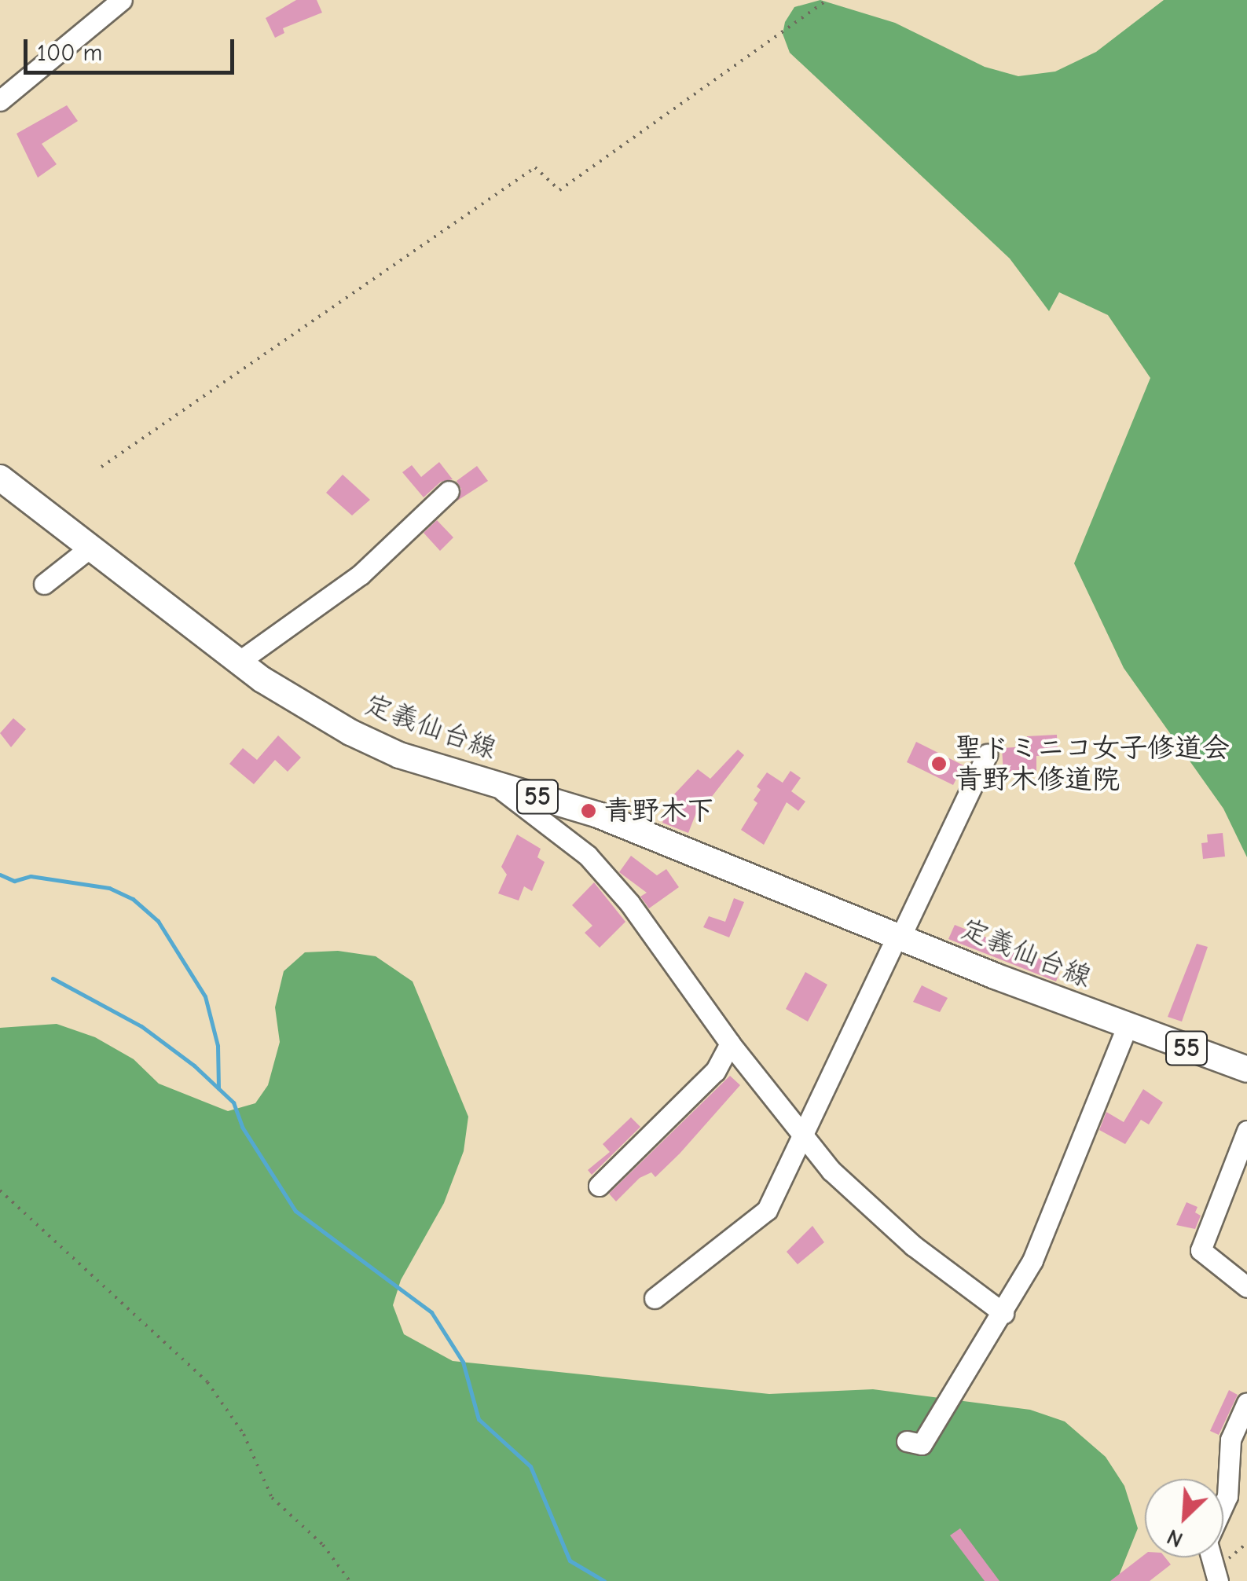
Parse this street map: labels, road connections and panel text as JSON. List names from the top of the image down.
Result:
{
  "streets": {
    "main road": ["定義仙台線", "55"]
  },
  "places": ["聖ドミニコ女子修道会 青野木修道院", "青野木下"],
  "scale_bar": "100 m",
  "north": "bottom left"
}
